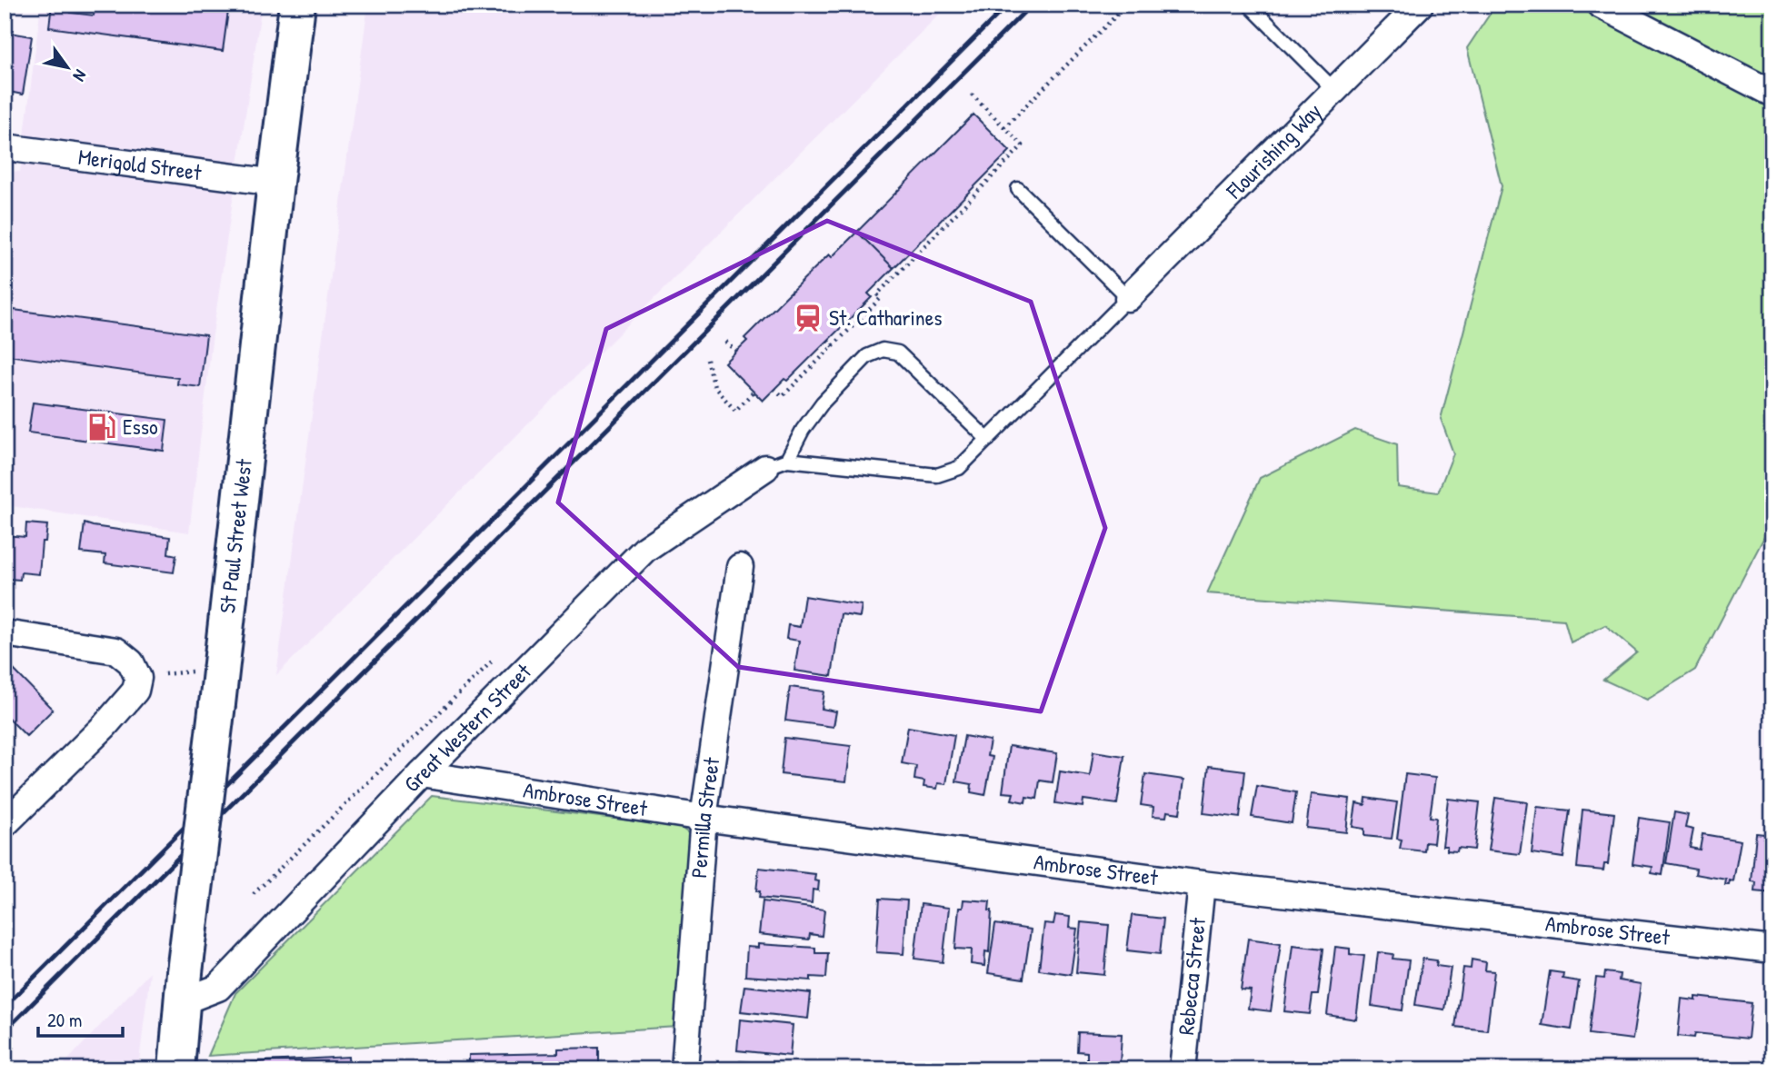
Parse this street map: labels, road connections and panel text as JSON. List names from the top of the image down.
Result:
{
  "streets": {
    "main road": ["St Paul Street West"],
    "street": [
      "Flourishing Way",
      "Merigold Street",
      "Great Western Street",
      "Ambrose Street",
      "Permilla Street",
      "Rebecca Street"
    ]
  },
  "crossings": [
    ["Merigold Street", "St Paul Street West"],
    ["St Paul Street West", "Great Western Street"],
    ["Great Western Street", "Ambrose Street"],
    ["Ambrose Street", "Permilla Street"],
    ["Ambrose Street", "Rebecca Street"]
  ],
  "places": {
    "station": ["St. Catharines"],
    "fuel station": ["Esso"]
  },
  "scale_bar": "20 m",
  "north": "bottom right"
}
